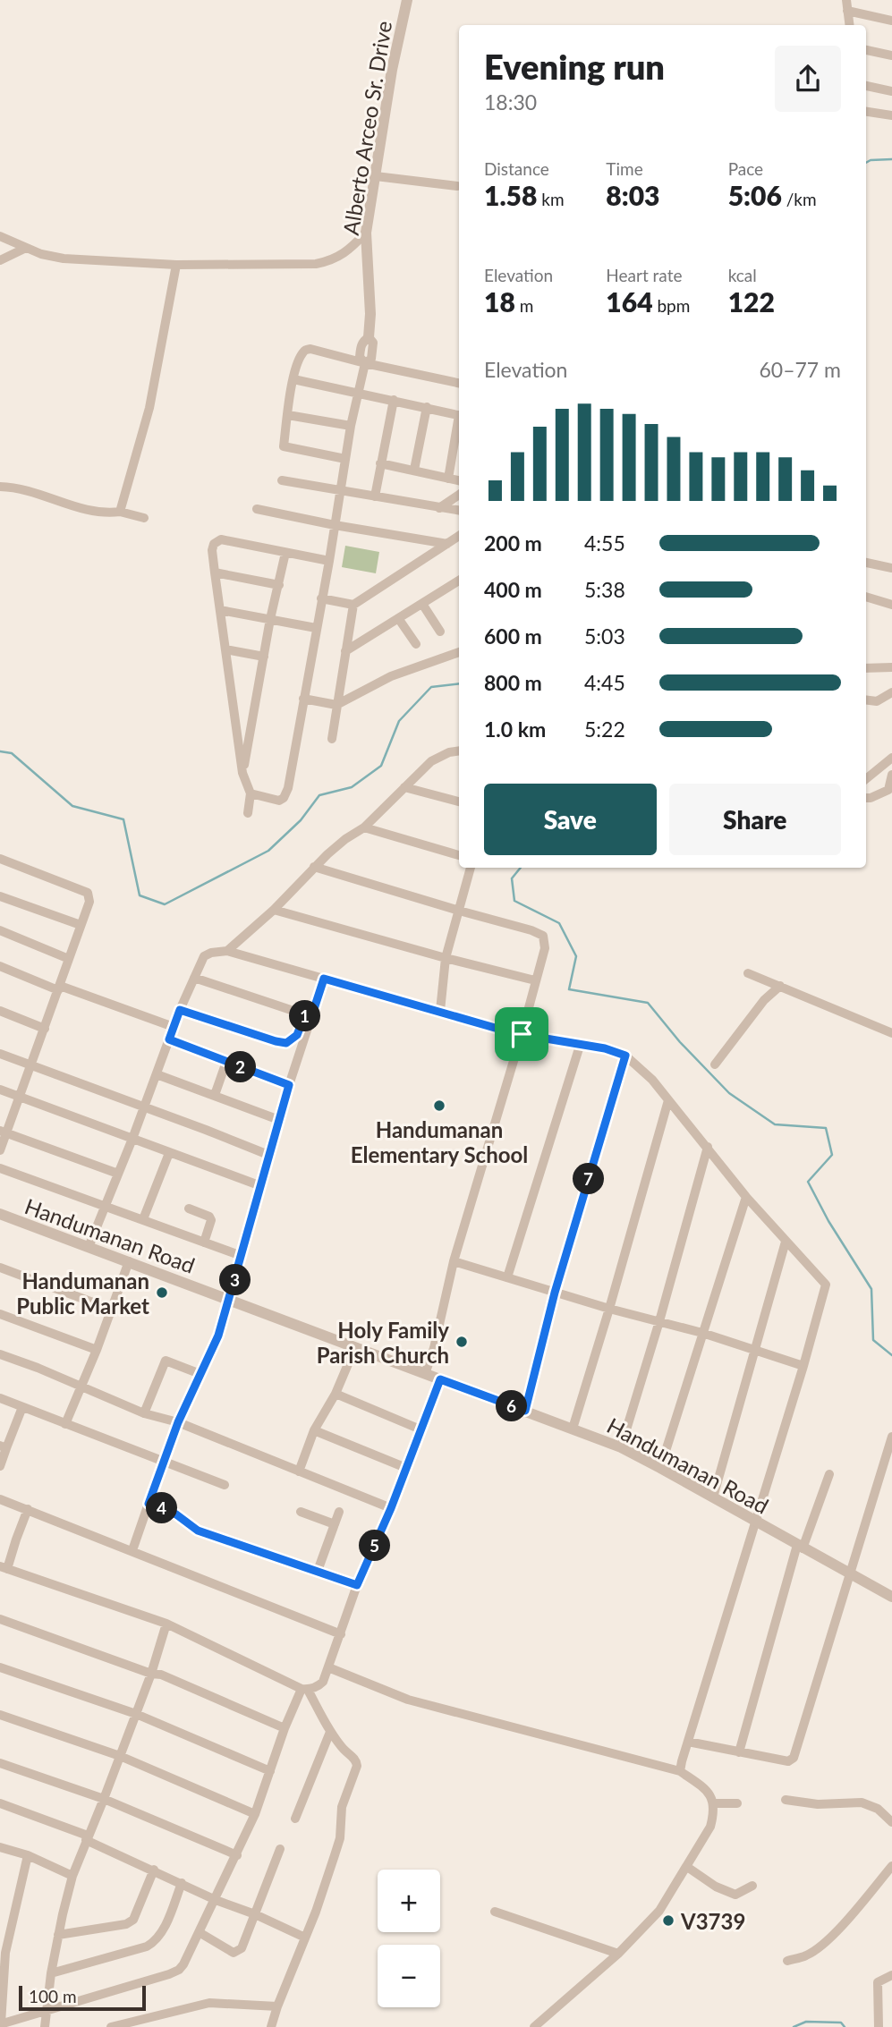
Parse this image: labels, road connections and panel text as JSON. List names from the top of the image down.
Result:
{
  "streets": {
    "street": ["Alberto Arceo Sr. Drive", "Handumanan Road"]
  },
  "places": [
    "Handumanan Elementary School",
    "Handumanan Public Market",
    "Holy Family Parish Church",
    "V3739"
  ],
  "scale_bar": "100 m",
  "page": {
    "heading": ["Evening run", "18:30"],
    "stats": [
      ["Distance", "1.58 km"],
      ["Time", "8:03"],
      ["Pace", "5:06 /km"],
      ["Elevation", "18 m"],
      ["Heart rate", "164 bpm"],
      ["kcal", "122"]
    ],
    "chart": ["Elevation", "60–77 m"],
    "list": [
      {
        "name": "200 m",
        "note": "4:55"
      },
      {
        "name": "400 m",
        "note": "5:38"
      },
      {
        "name": "600 m",
        "note": "5:03"
      },
      {
        "name": "800 m",
        "note": "4:45"
      },
      {
        "name": "1.0 km",
        "note": "5:22"
      }
    ],
    "buttons": ["Save", "Share"],
    "pins": [
      "1",
      "2",
      "7",
      "3",
      "6",
      "4",
      "5"
    ],
    "map_buttons": ["+", "−"],
    "scale": "100 m"
  }
}
